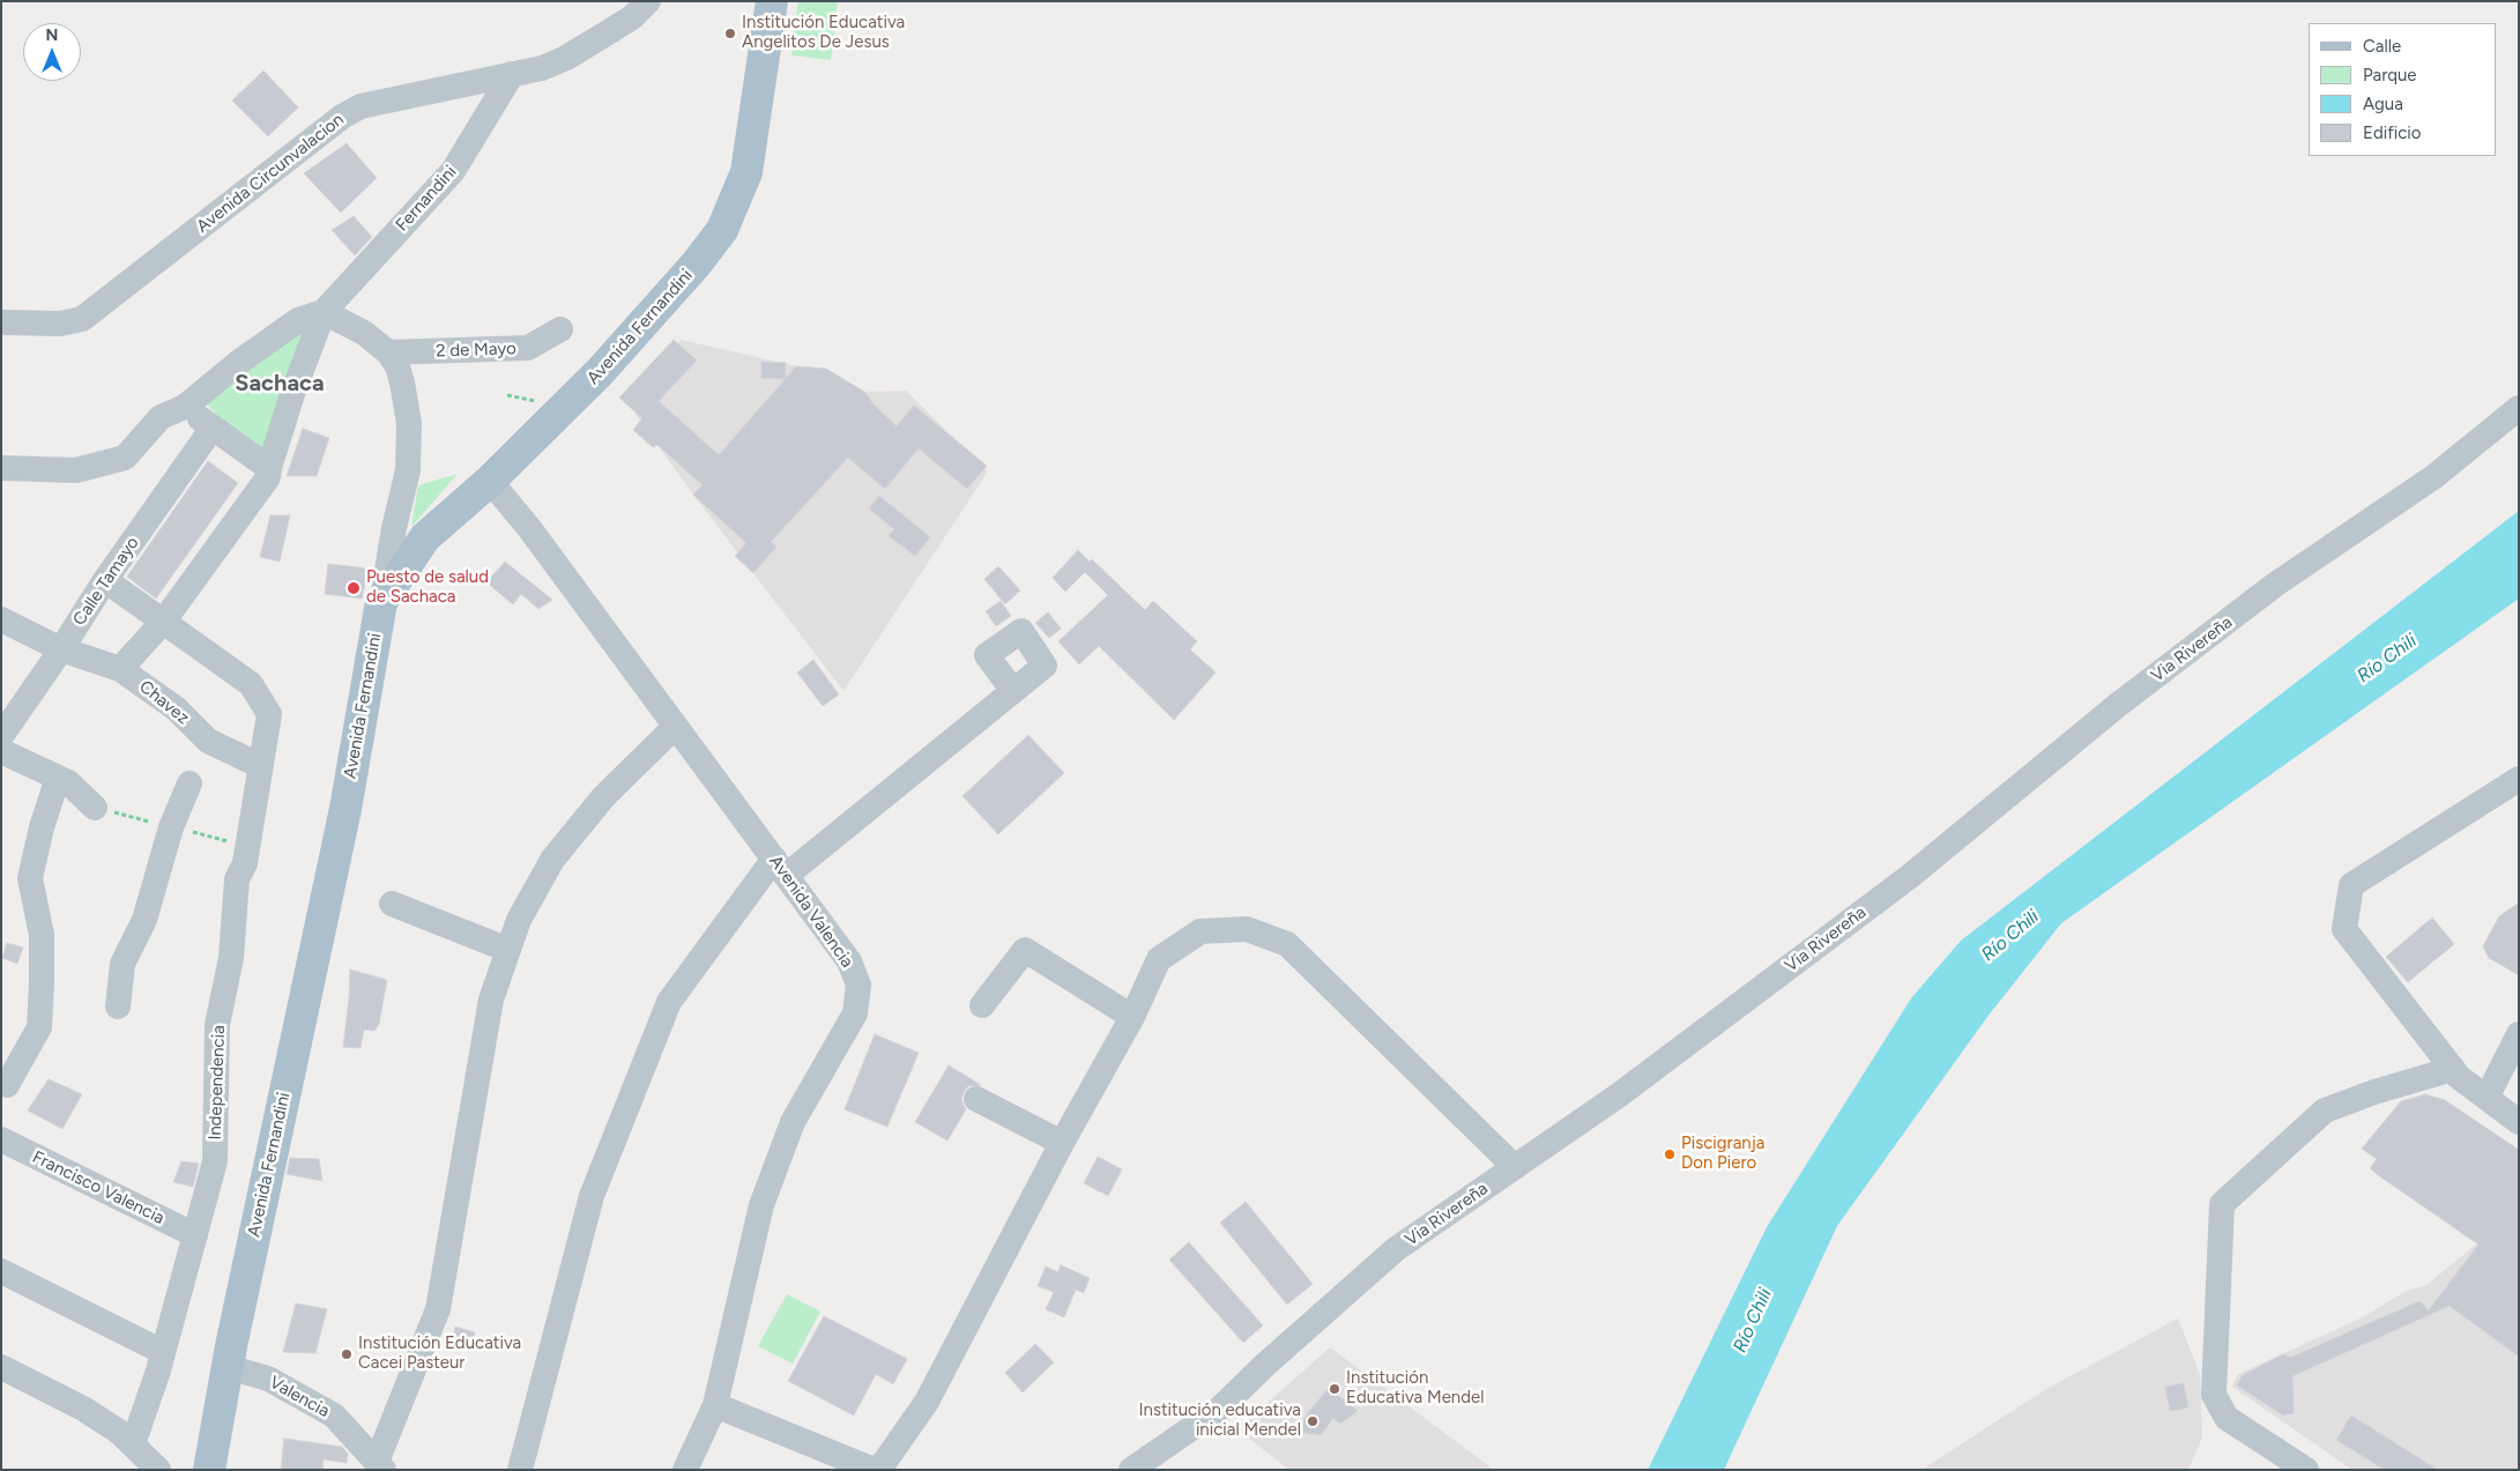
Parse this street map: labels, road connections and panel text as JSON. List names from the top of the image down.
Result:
{
  "streets": {
    "main road": ["Avenida Fernandini"],
    "street": [
      "Avenida Circunvalacion",
      "Fernandini",
      "2 de Mayo",
      "Calle Tamayo",
      "Via Rivereña",
      "Chavez",
      "Avenida Valencia",
      "Independencia",
      "Francisco Valencia",
      "Valencia"
    ]
  },
  "crossings": [
    ["Avenida Circunvalacion", "Fernandini"],
    ["Avenida Fernandini", "Avenida Valencia"],
    ["Avenida Fernandini", "Valencia"],
    ["Calle Tamayo", "Chavez"],
    ["Chavez", "Independencia"],
    ["Independencia", "Francisco Valencia"]
  ],
  "districts": ["Sachaca"],
  "water": ["Río Chili"],
  "places": [
    "Institución Educativa Angelitos De Jesus",
    "Puesto de salud de Sachaca",
    "Piscigranja Don Piero",
    "Institución Educativa Cacei Pasteur",
    "Institución Educativa Mendel",
    "Institución educativa inicial Mendel"
  ],
  "legend": [
    "Calle",
    "Parque",
    "Agua",
    "Edificio"
  ],
  "north": "top"
}
